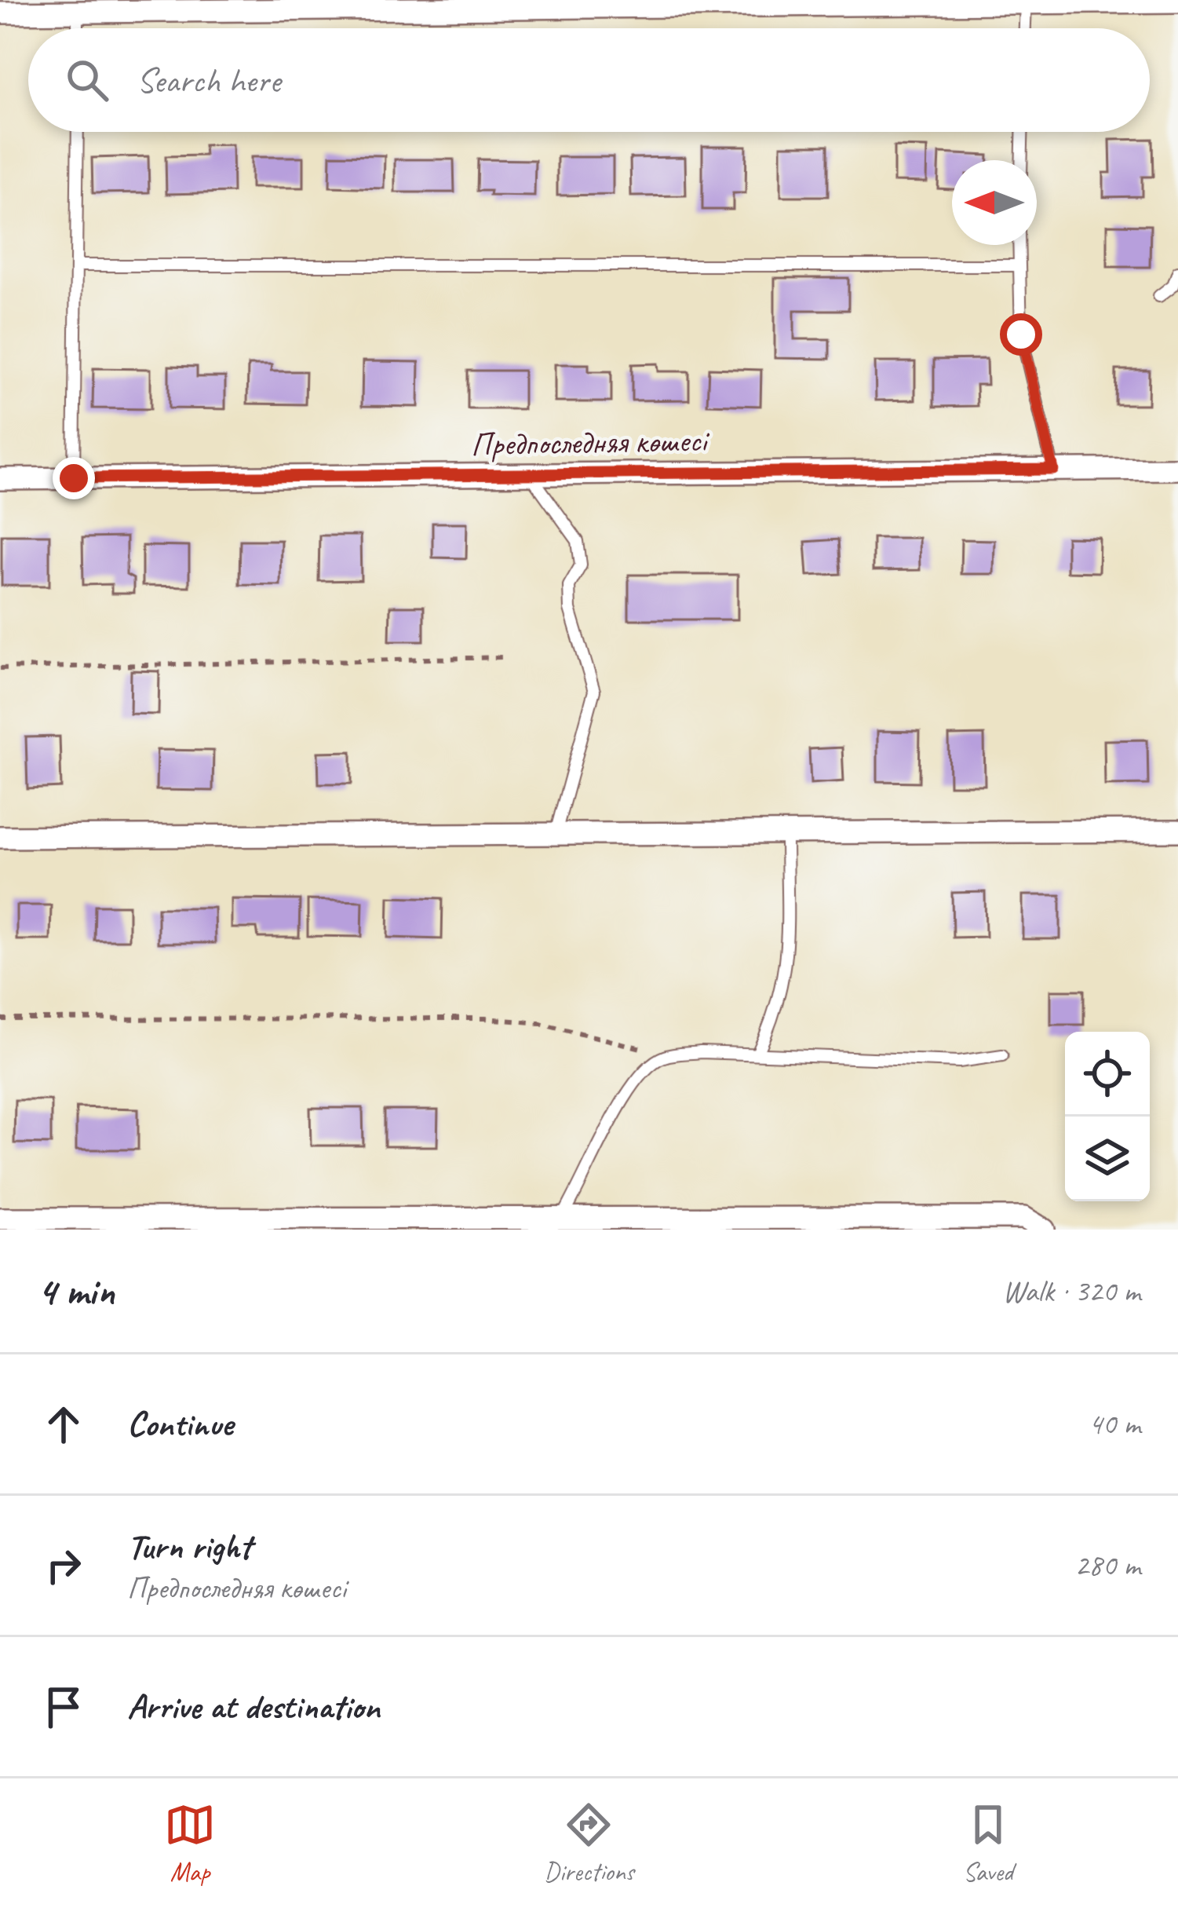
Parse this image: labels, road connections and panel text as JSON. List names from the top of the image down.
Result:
{
  "streets": {
    "street": ["Предпоследняя көшесі"]
  },
  "north": "left",
  "page": {
    "search": "Search here",
    "heading": ["4 min", "Walk · 320 m"],
    "list": [
      ["Continue", "40 m"],
      ["Turn right", "Предпоследняя көшесі", "280 m"],
      "Arrive at destination"
    ],
    "nav": ["Map", "Directions", "Saved"]
  }
}
